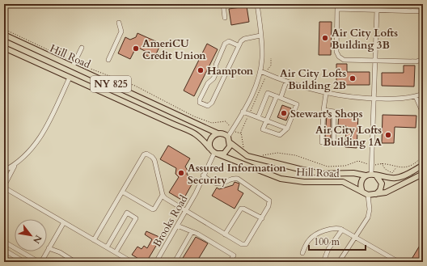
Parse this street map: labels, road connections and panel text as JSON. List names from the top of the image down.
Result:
{
  "streets": {
    "main road": ["Hill Road", "NY 825"],
    "street": ["Brooks Road"]
  },
  "crossings": [
    ["Hill Road", "NY 825"],
    ["Hill Road", "Brooks Road"],
    ["NY 825", "Brooks Road"]
  ],
  "places": [
    "Air City Lofts Building 3B",
    "AmeriCU Credit Union",
    "Hampton",
    "Air City Lofts Building 2B",
    "Stewart's Shops",
    "Air City Lofts Building 1A",
    "Assured Information Security"
  ],
  "scale_bar": "100 m",
  "north": "bottom right"
}
